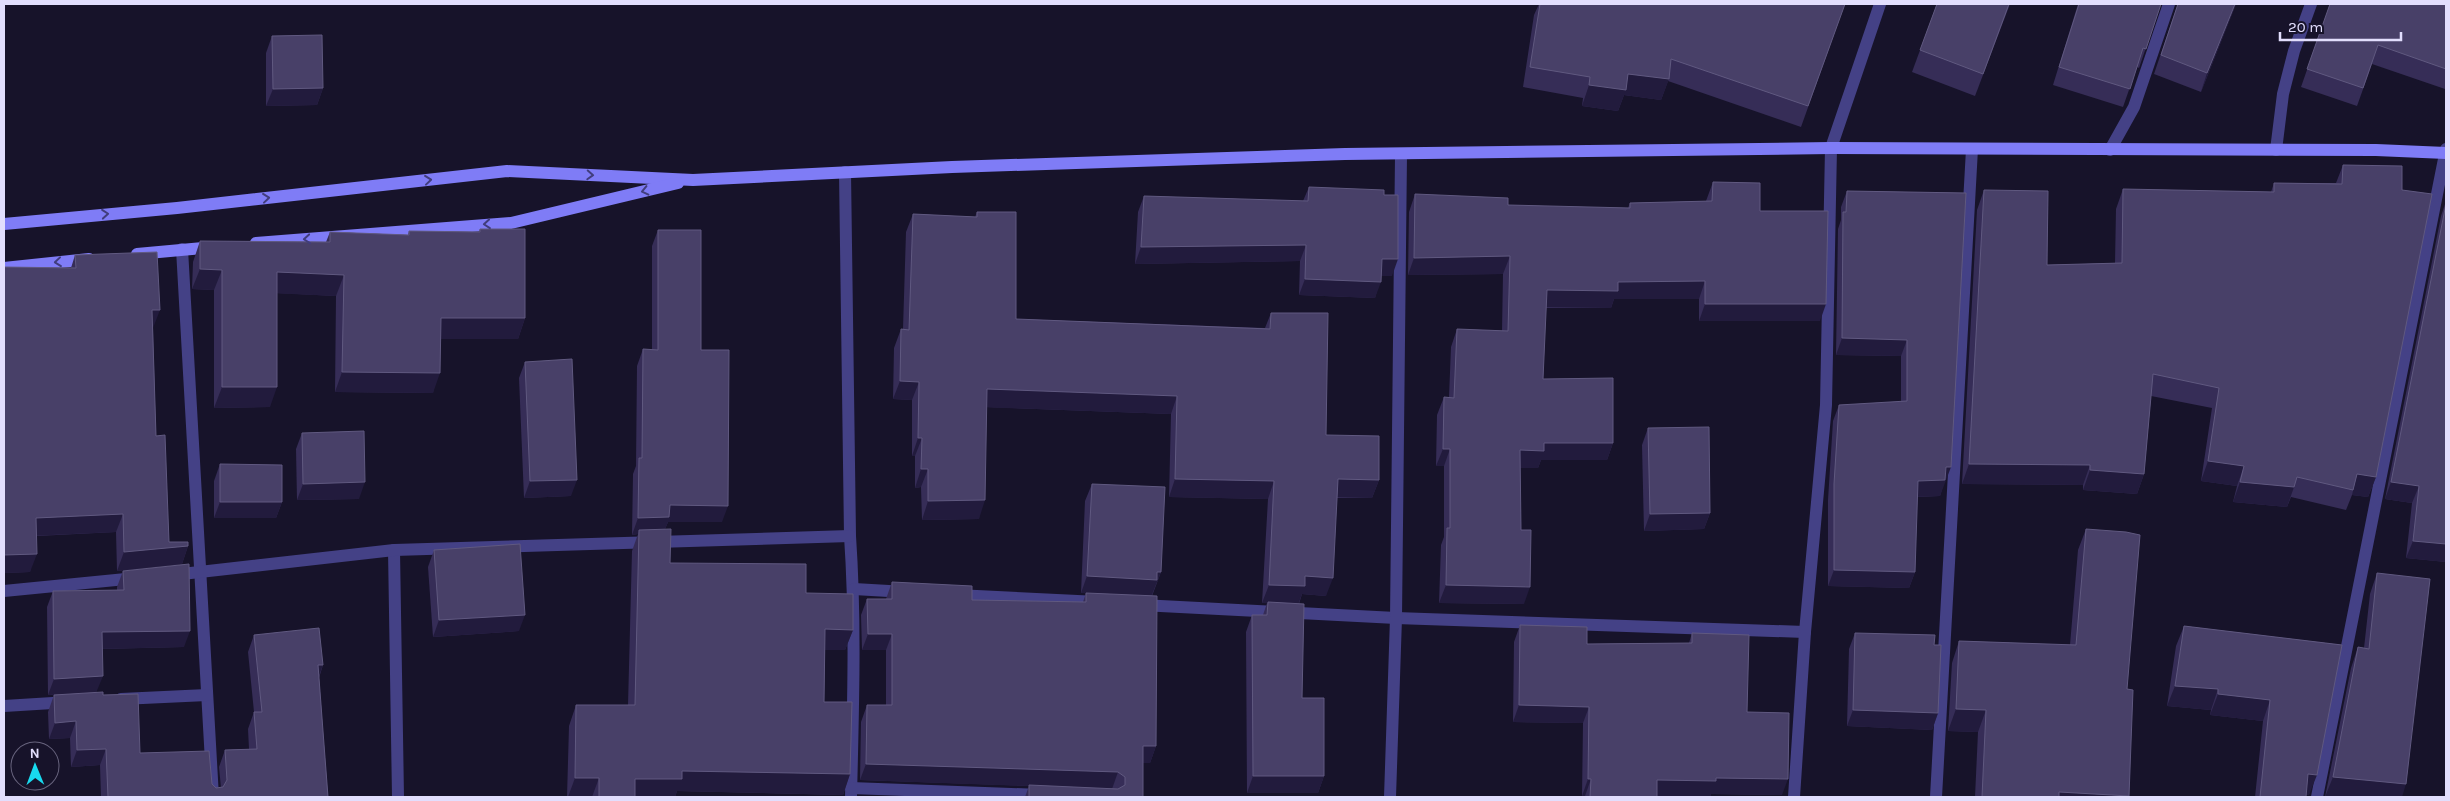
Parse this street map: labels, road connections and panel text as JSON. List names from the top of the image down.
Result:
{
  "scale_bar": "20 m",
  "north": "top"
}
